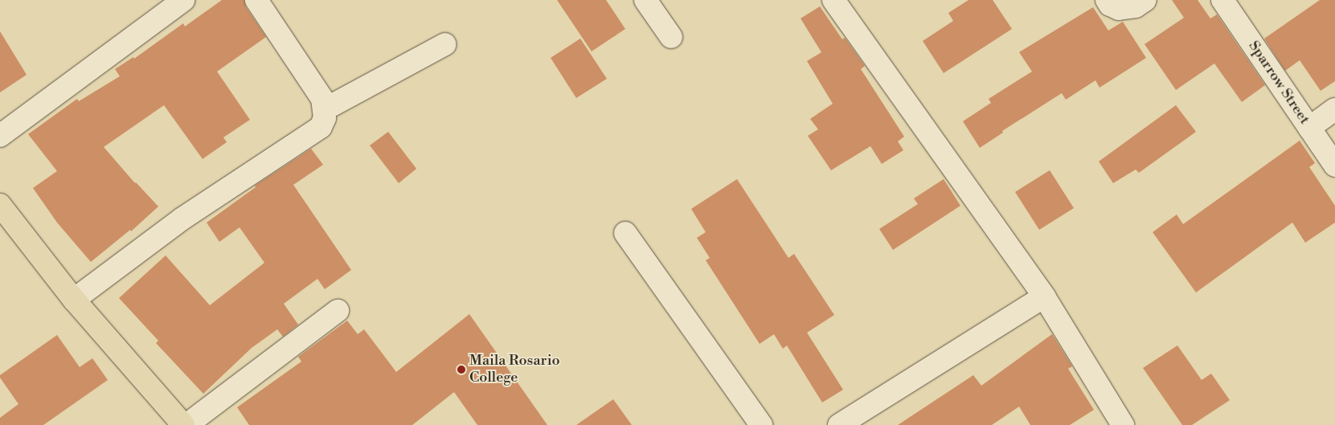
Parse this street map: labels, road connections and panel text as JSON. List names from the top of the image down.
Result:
{
  "streets": {
    "street": ["Sparrow Street"]
  },
  "places": ["Maila Rosario College"]
}
